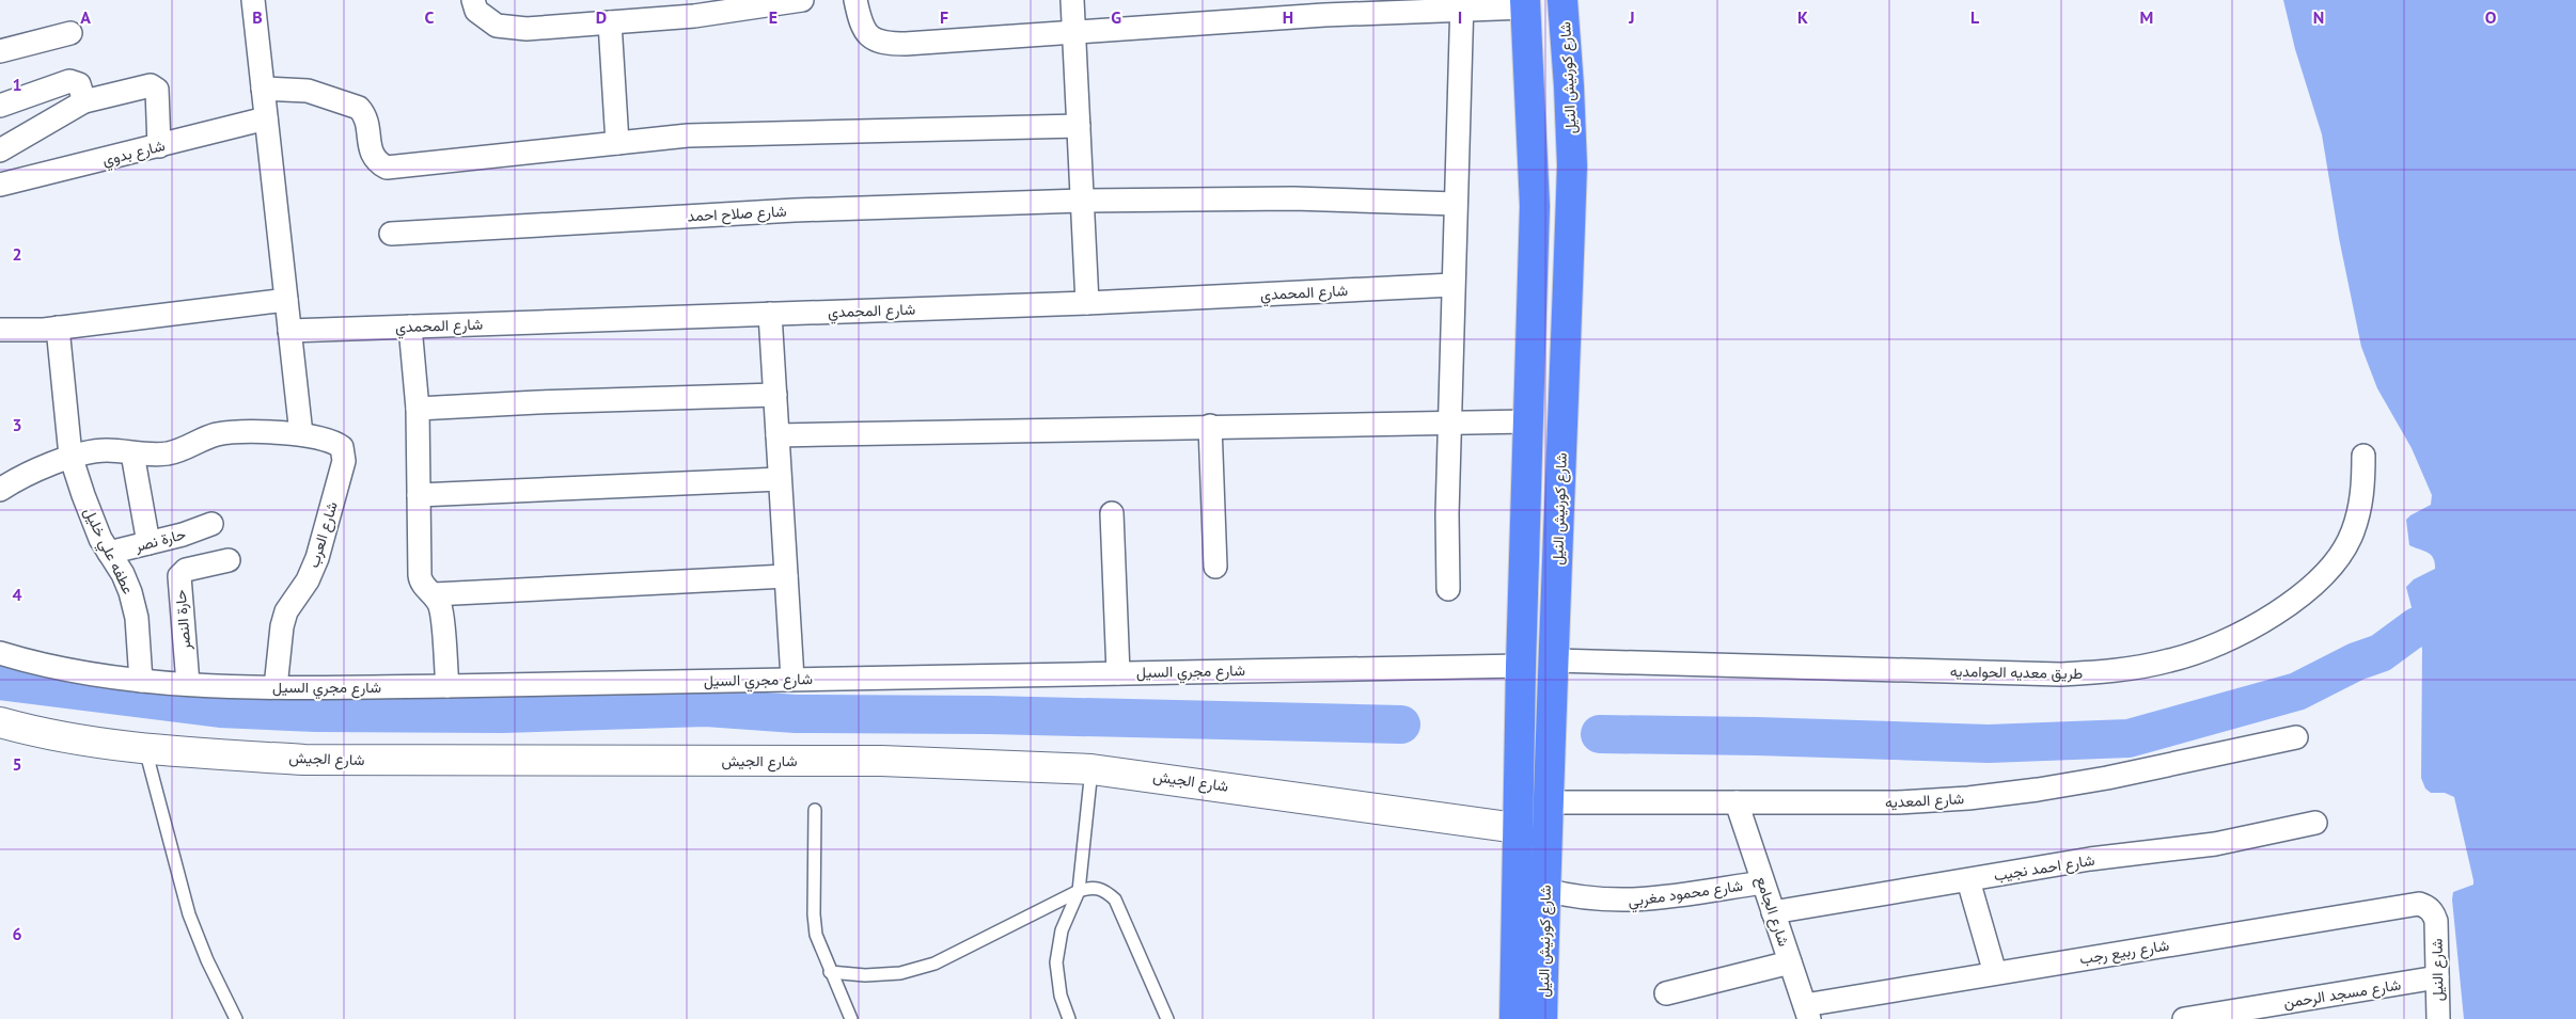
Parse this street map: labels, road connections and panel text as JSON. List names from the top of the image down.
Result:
{
  "streets": {
    "highway": ["شارع كورنيش النيل"],
    "street": [
      "شارع بدوي",
      "شارع صلاح احمد",
      "شارع المحمدي",
      "شارع العرب",
      "حارة نصر",
      "عطفه علي خليل",
      "حارة النصر",
      "شارع مجري السيل",
      "طريق معديه الحوامديه",
      "شارع الجيش",
      "شارع المعديه",
      "شارع احمد نجيب",
      "شارع محمود مغربي",
      "شارع الجامع",
      "شارع ربيع رجب",
      "شارع النيل",
      "شارع مسجد الرحمن"
    ]
  },
  "crossings": [
    ["شارع كورنيش النيل", "شارع مجري السيل"],
    ["شارع كورنيش النيل", "طريق معديه الحوامديه"],
    ["شارع كورنيش النيل", "شارع الجيش"],
    ["شارع كورنيش النيل", "شارع المعديه"],
    ["شارع كورنيش النيل", "شارع محمود مغربي"],
    ["شارع العرب", "شارع مجري السيل"],
    ["حارة نصر", "عطفه علي خليل"],
    ["عطفه علي خليل", "شارع مجري السيل"],
    ["حارة النصر", "شارع مجري السيل"],
    ["شارع المعديه", "شارع الجامع"],
    ["شارع احمد نجيب", "شارع الجامع"],
    ["شارع محمود مغربي", "شارع الجامع"],
    ["شارع الجامع", "شارع ربيع رجب"],
    ["شارع ربيع رجب", "شارع النيل"],
    ["شارع النيل", "شارع مسجد الرحمن"]
  ],
  "grid": {
    "columns": [
      "A",
      "B",
      "C",
      "D",
      "E",
      "F",
      "G",
      "H",
      "I",
      "J",
      "K",
      "L",
      "M",
      "N",
      "O"
    ],
    "rows": [
      "1",
      "2",
      "3",
      "4",
      "5",
      "6"
    ]
  }
}
